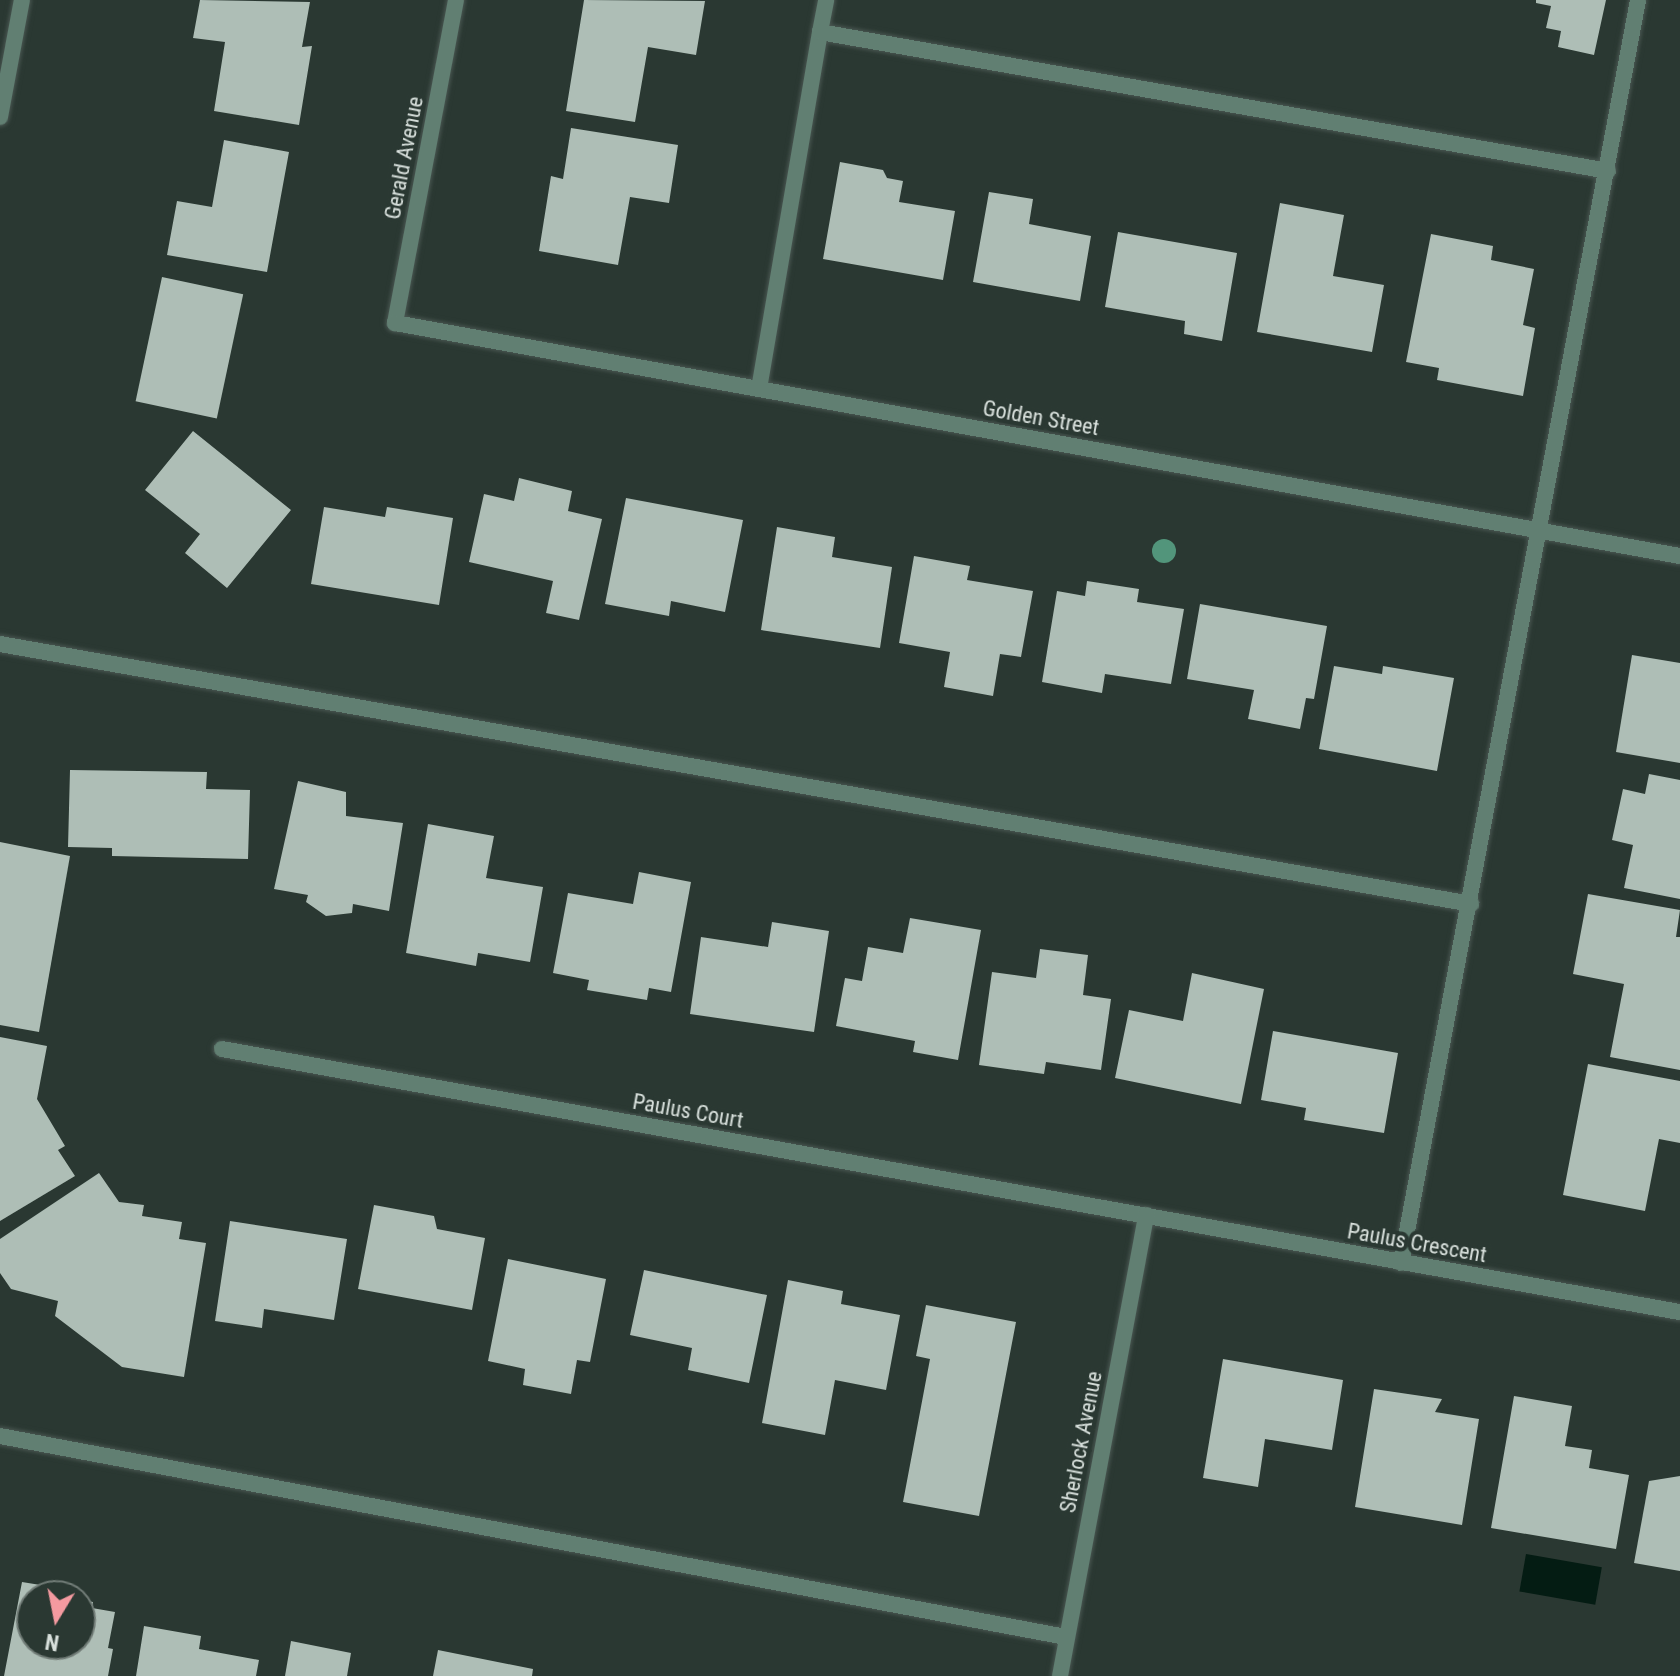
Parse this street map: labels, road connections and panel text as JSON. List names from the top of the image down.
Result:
{
  "streets": {
    "street": [
      "Gerald Avenue",
      "Golden Street",
      "Paulus Court",
      "Paulus Crescent",
      "Sherlock Avenue"
    ]
  },
  "crossings": [
    ["Gerald Avenue", "Golden Street"],
    ["Paulus Court", "Paulus Crescent"],
    ["Paulus Court", "Sherlock Avenue"],
    ["Paulus Crescent", "Sherlock Avenue"]
  ],
  "north": "bottom"
}
